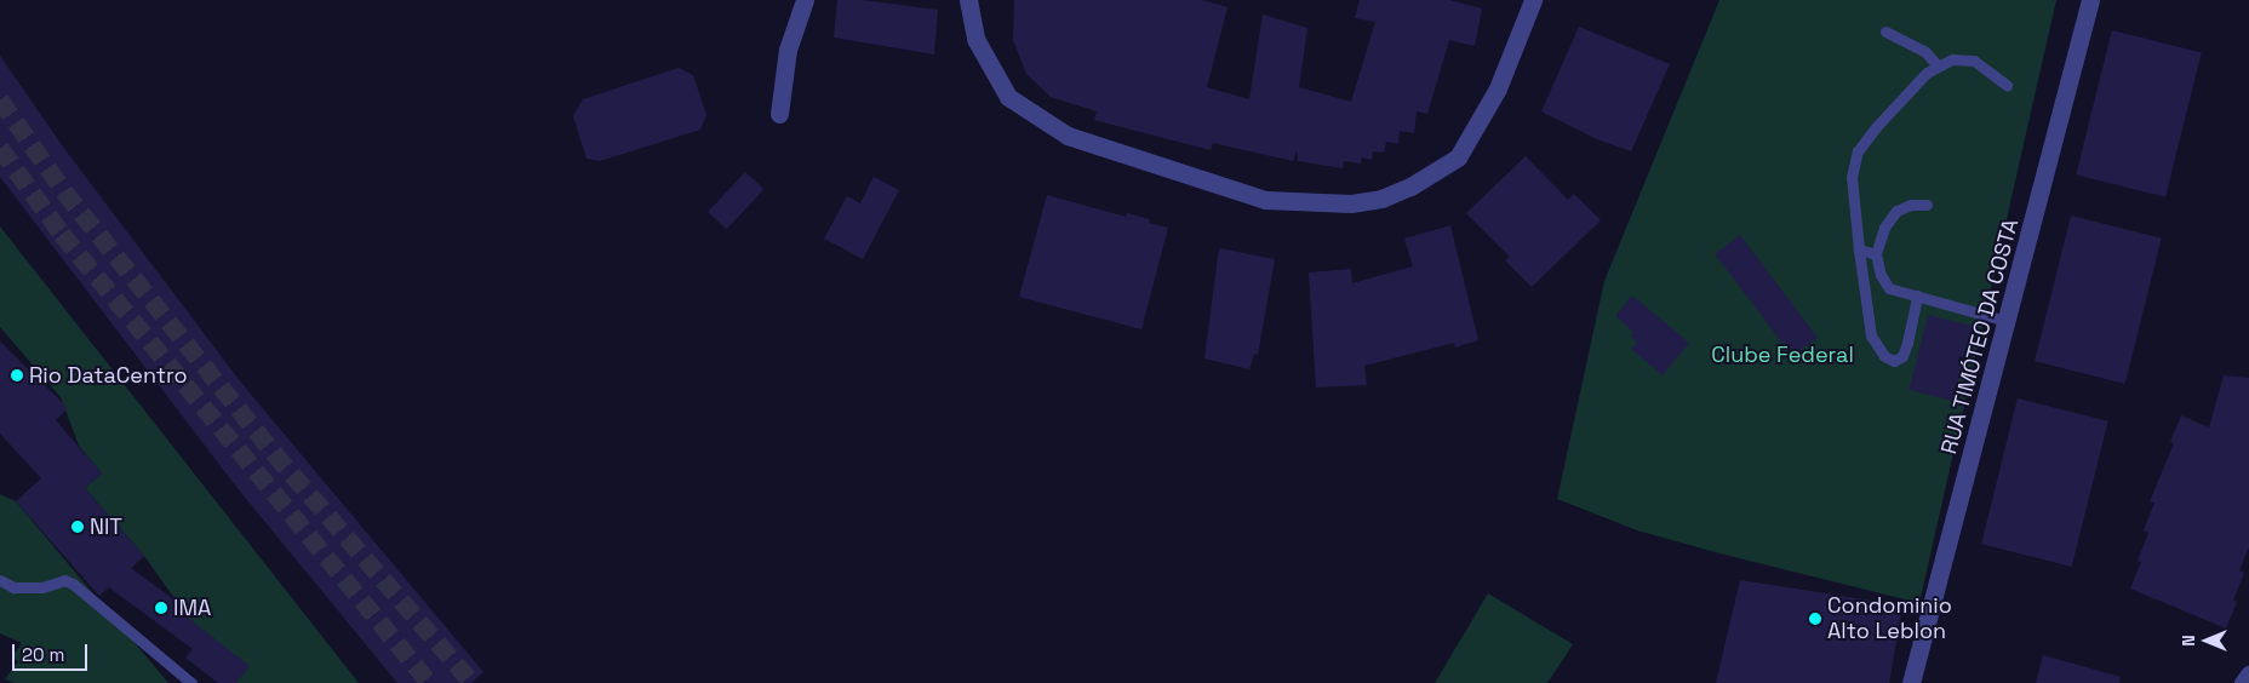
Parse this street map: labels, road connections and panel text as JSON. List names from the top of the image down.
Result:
{
  "streets": {
    "street": ["RUA TIMÓTEO DA COSTA"]
  },
  "parks": ["Clube Federal"],
  "places": [
    "Rio DataCentro",
    "NIT",
    "IMA",
    "Condominio Alto Leblon"
  ],
  "scale_bar": "20 m",
  "north": "left"
}
